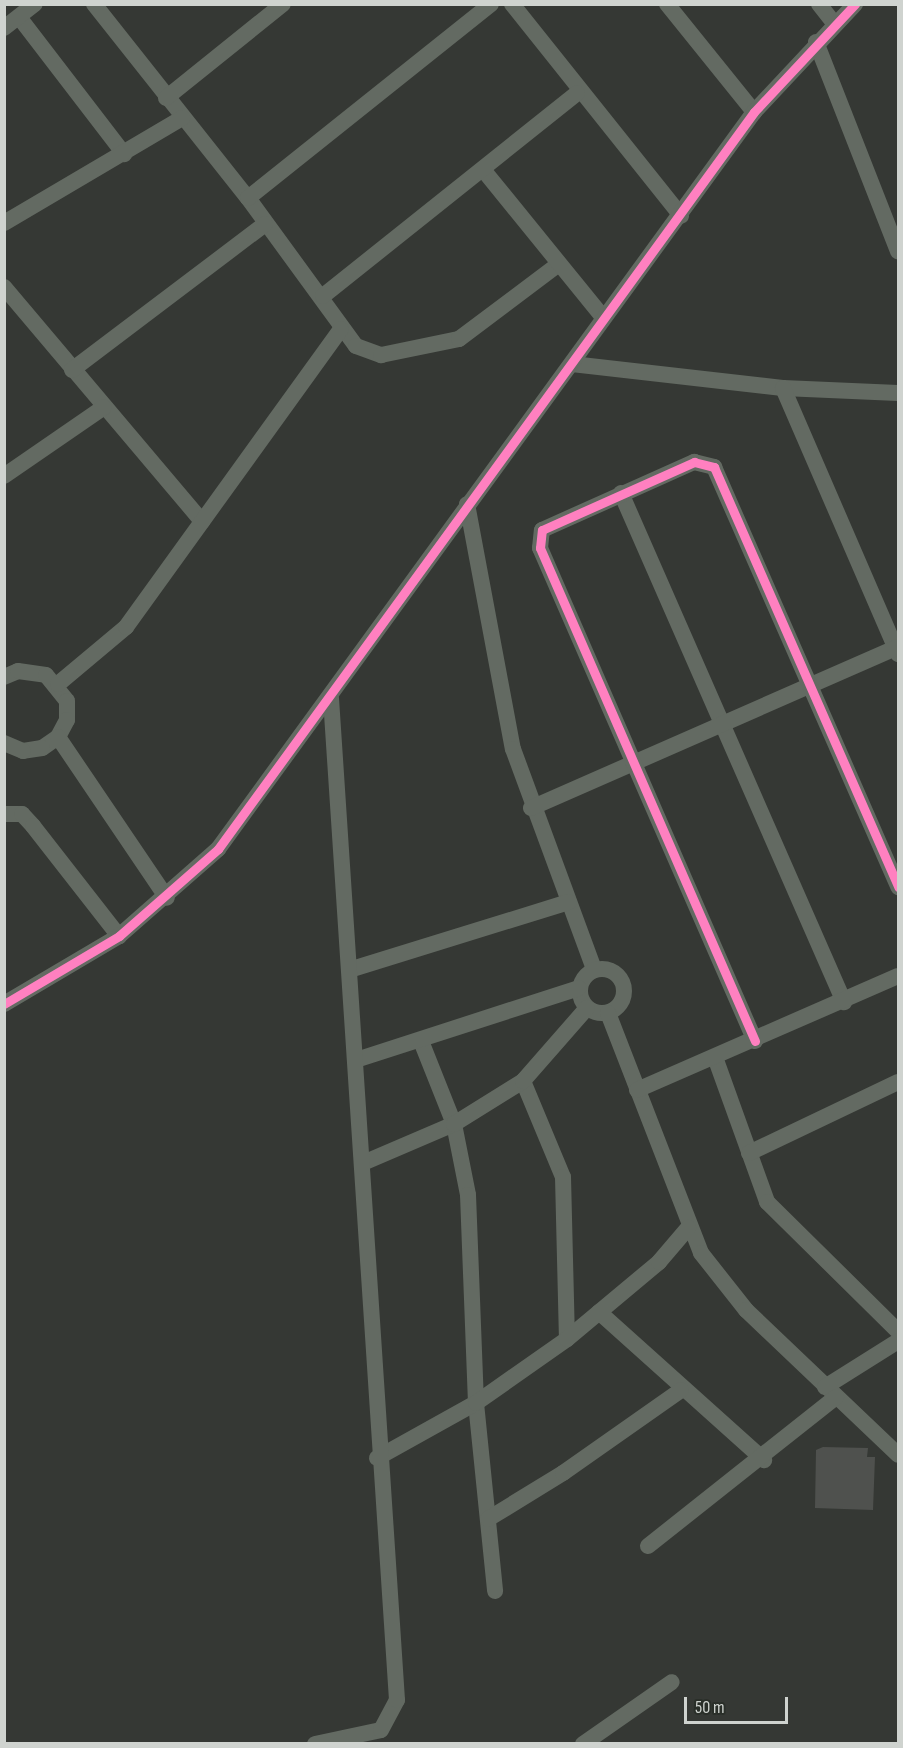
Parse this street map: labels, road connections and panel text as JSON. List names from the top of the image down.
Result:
{
  "scale_bar": "50 m"
}
